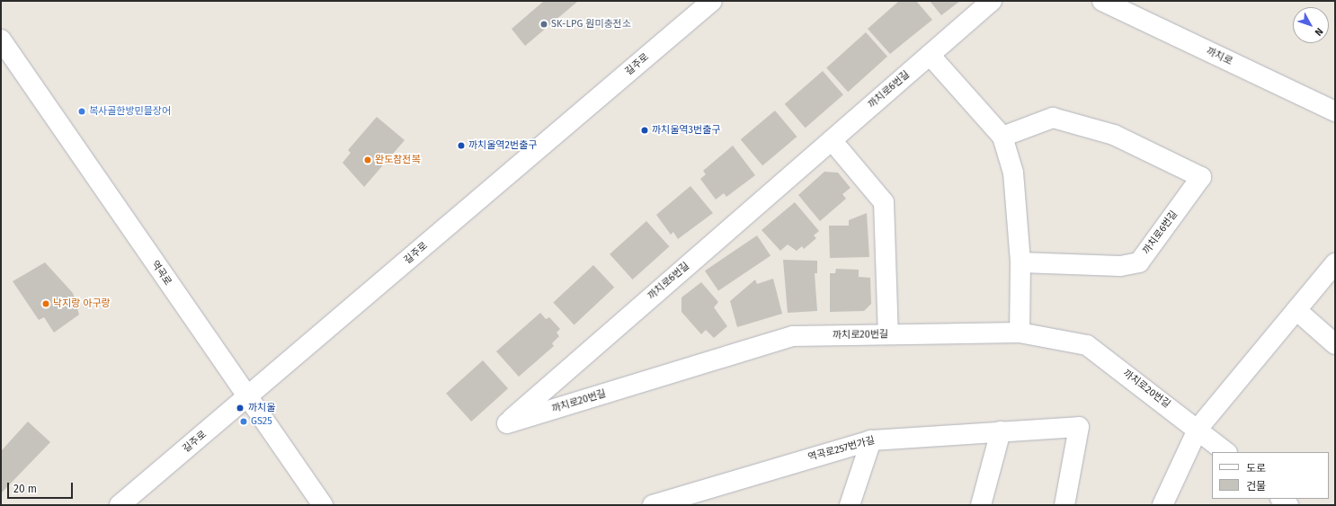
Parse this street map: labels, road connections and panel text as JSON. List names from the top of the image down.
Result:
{
  "streets": {
    "street": [
      "까치로",
      "길주로",
      "까치로6번길",
      "역곡로",
      "까치로20번길",
      "역곡로257번가길"
    ]
  },
  "crossings": [
    ["길주로", "역곡로"],
    ["까치로6번길", "까치로20번길"]
  ],
  "places": [
    "SK-LPG 원미충전소",
    "복사골한방민믈장어",
    "까치울역3번출구",
    "까치울역2번출구",
    "완도참전복",
    "낙지랑 아구랑",
    "까치울",
    "GS25"
  ],
  "legend": ["도로", "건물"],
  "scale_bar": "20 m",
  "north": "bottom right"
}
